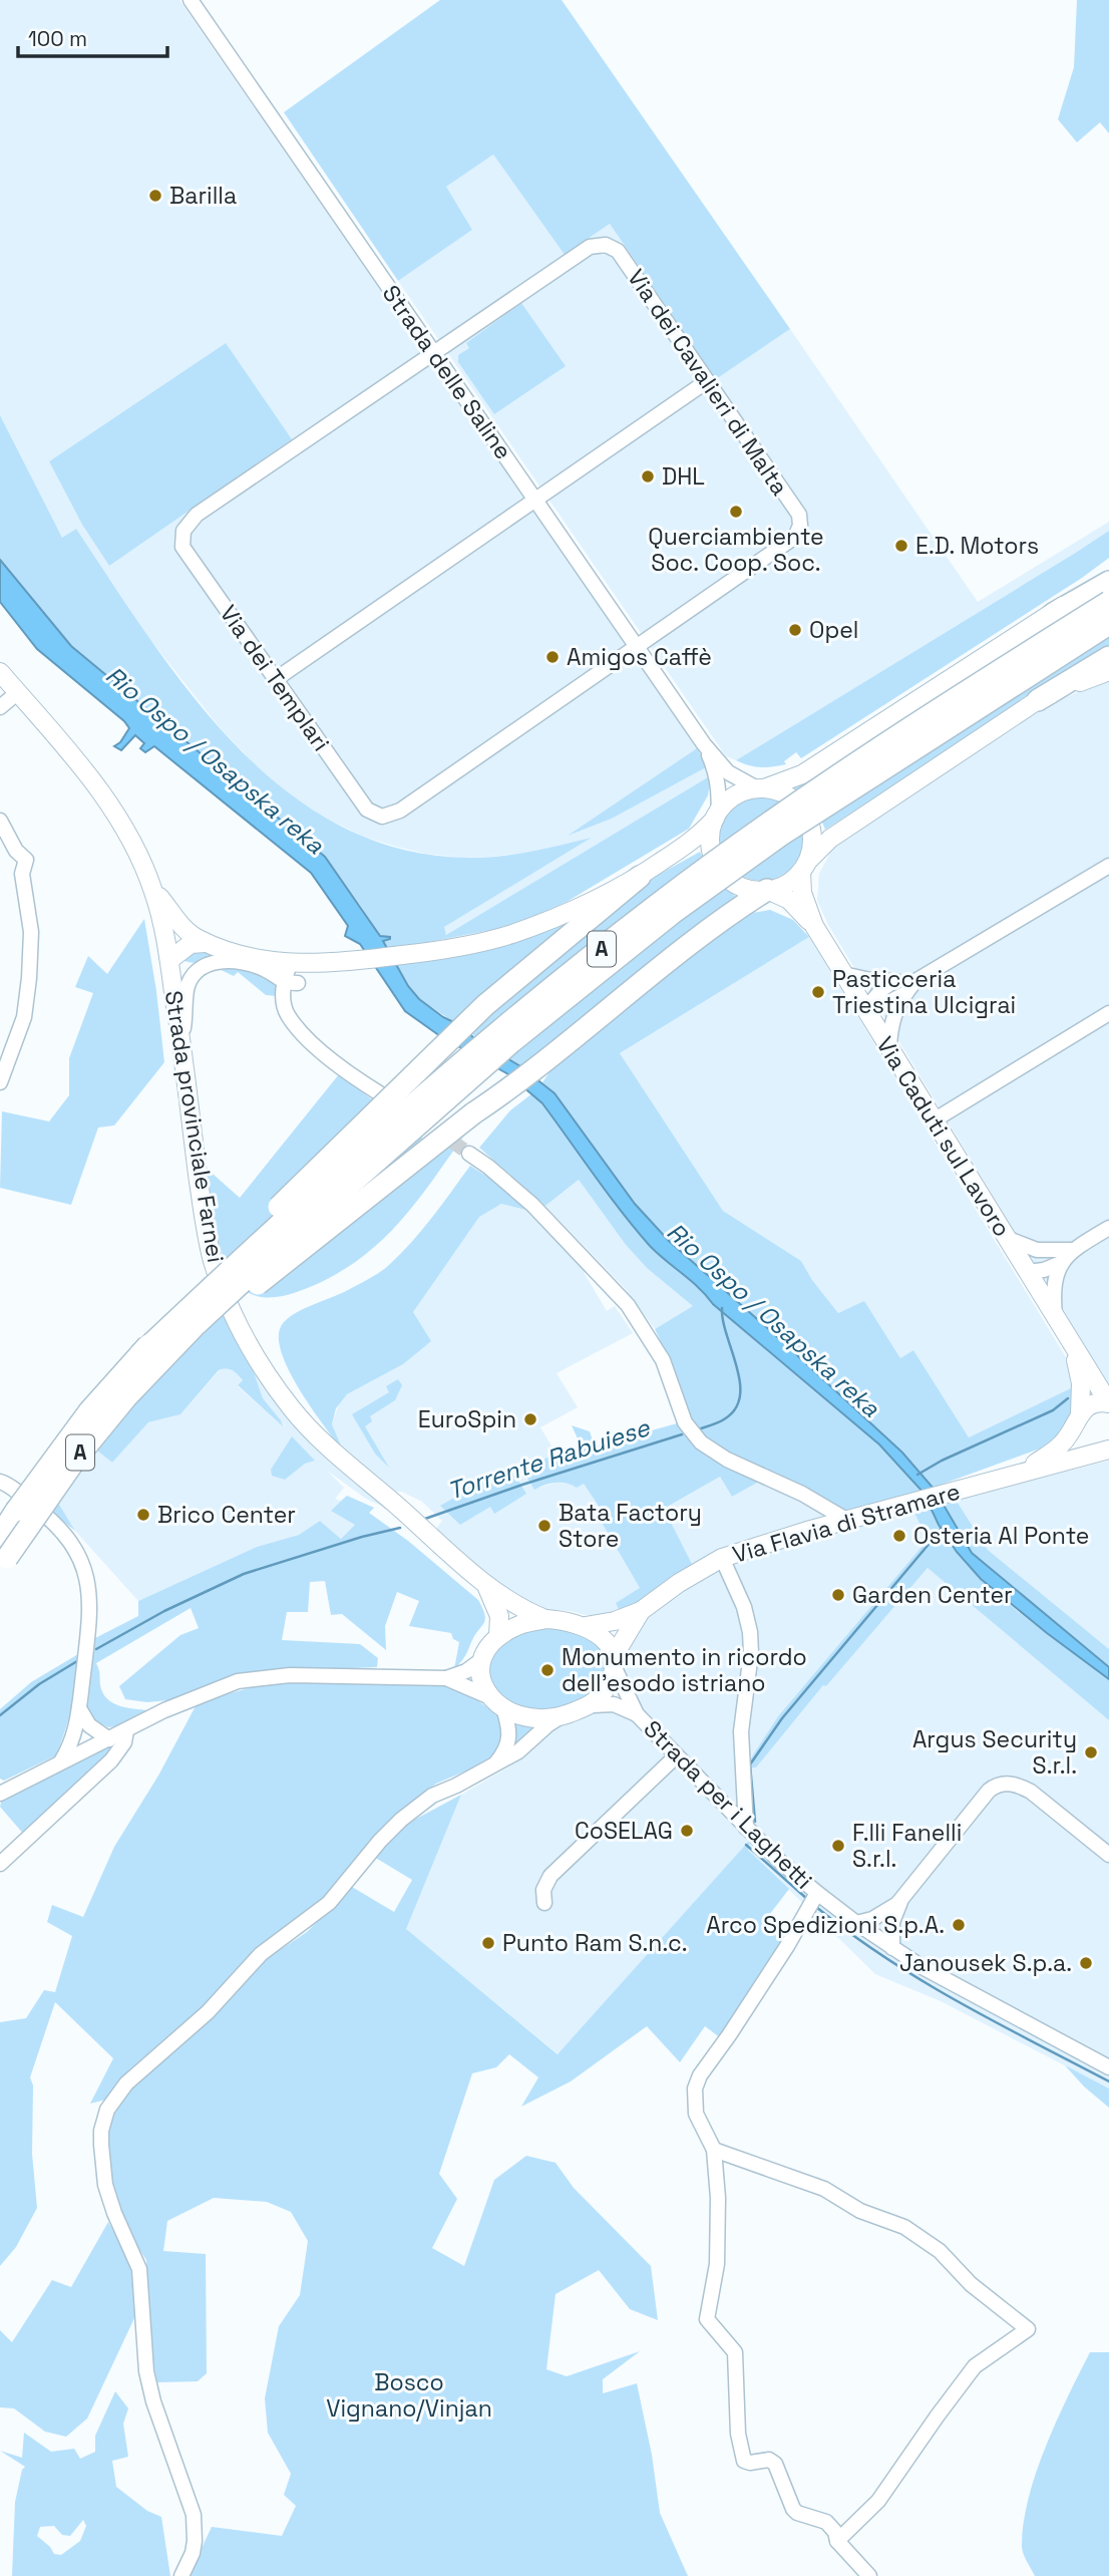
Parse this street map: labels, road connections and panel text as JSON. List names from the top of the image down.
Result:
{
  "streets": {
    "highway": ["A"],
    "main road": ["Strada provinciale Farnei", "Via Caduti sul Lavoro", "Via Flavia di Stramare"],
    "street": [
      "Strada delle Saline",
      "Via dei Cavalieri di Malta",
      "Via dei Templari",
      "Strada per i Laghetti"
    ]
  },
  "crossings": [
    ["Strada delle Saline", "Via dei Cavalieri di Malta"],
    ["Strada delle Saline", "Via dei Templari"],
    ["Strada delle Saline", "Via Caduti sul Lavoro"],
    ["Via dei Cavalieri di Malta", "Via dei Templari"],
    ["Strada provinciale Farnei", "Via Flavia di Stramare"],
    ["Strada provinciale Farnei", "Strada per i Laghetti"],
    ["Via Caduti sul Lavoro", "Via Flavia di Stramare"],
    ["Via Flavia di Stramare", "Strada per i Laghetti"]
  ],
  "water": ["Rio Ospo / Osapska reka", "Torrente Rabuiese"],
  "parks": ["Bosco Vignano/Vinjan"],
  "places": [
    "Barilla",
    "DHL",
    "Querciambiente Soc. Coop. Soc.",
    "E.D. Motors",
    "Opel",
    "Amigos Caffè",
    "Pasticceria Triestina Ulcigrai",
    "EuroSpin",
    "Brico Center",
    "Bata Factory Store",
    "Osteria Al Ponte",
    "Garden Center",
    "Monumento in ricordo dell'esodo istriano",
    "Argus Security S.r.l.",
    "CoSELAG",
    "F.lli Fanelli S.r.l.",
    "Arco Spedizioni S.p.A.",
    "Punto Ram S.n.c.",
    "Janousek S.p.a."
  ],
  "scale_bar": "100 m"
}
